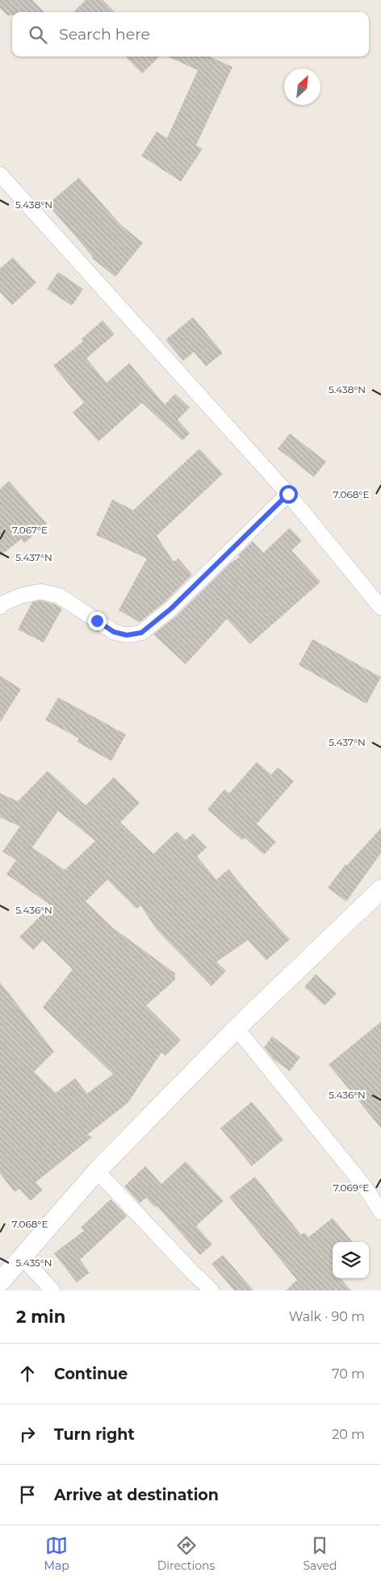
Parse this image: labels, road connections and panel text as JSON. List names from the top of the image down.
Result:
{
  "north": "top right",
  "page": {
    "search": "Search here",
    "heading": ["2 min", "Walk · 90 m"],
    "list": [
      ["Continue", "70 m"],
      ["Turn right", "20 m"],
      "Arrive at destination"
    ],
    "nav": ["Map", "Directions", "Saved"]
  },
  "coordinates": [
    "5.438°N",
    "7.068°E",
    "7.067°E",
    "5.437°N",
    "5.436°N",
    "7.069°E",
    "5.435°N"
  ]
}
